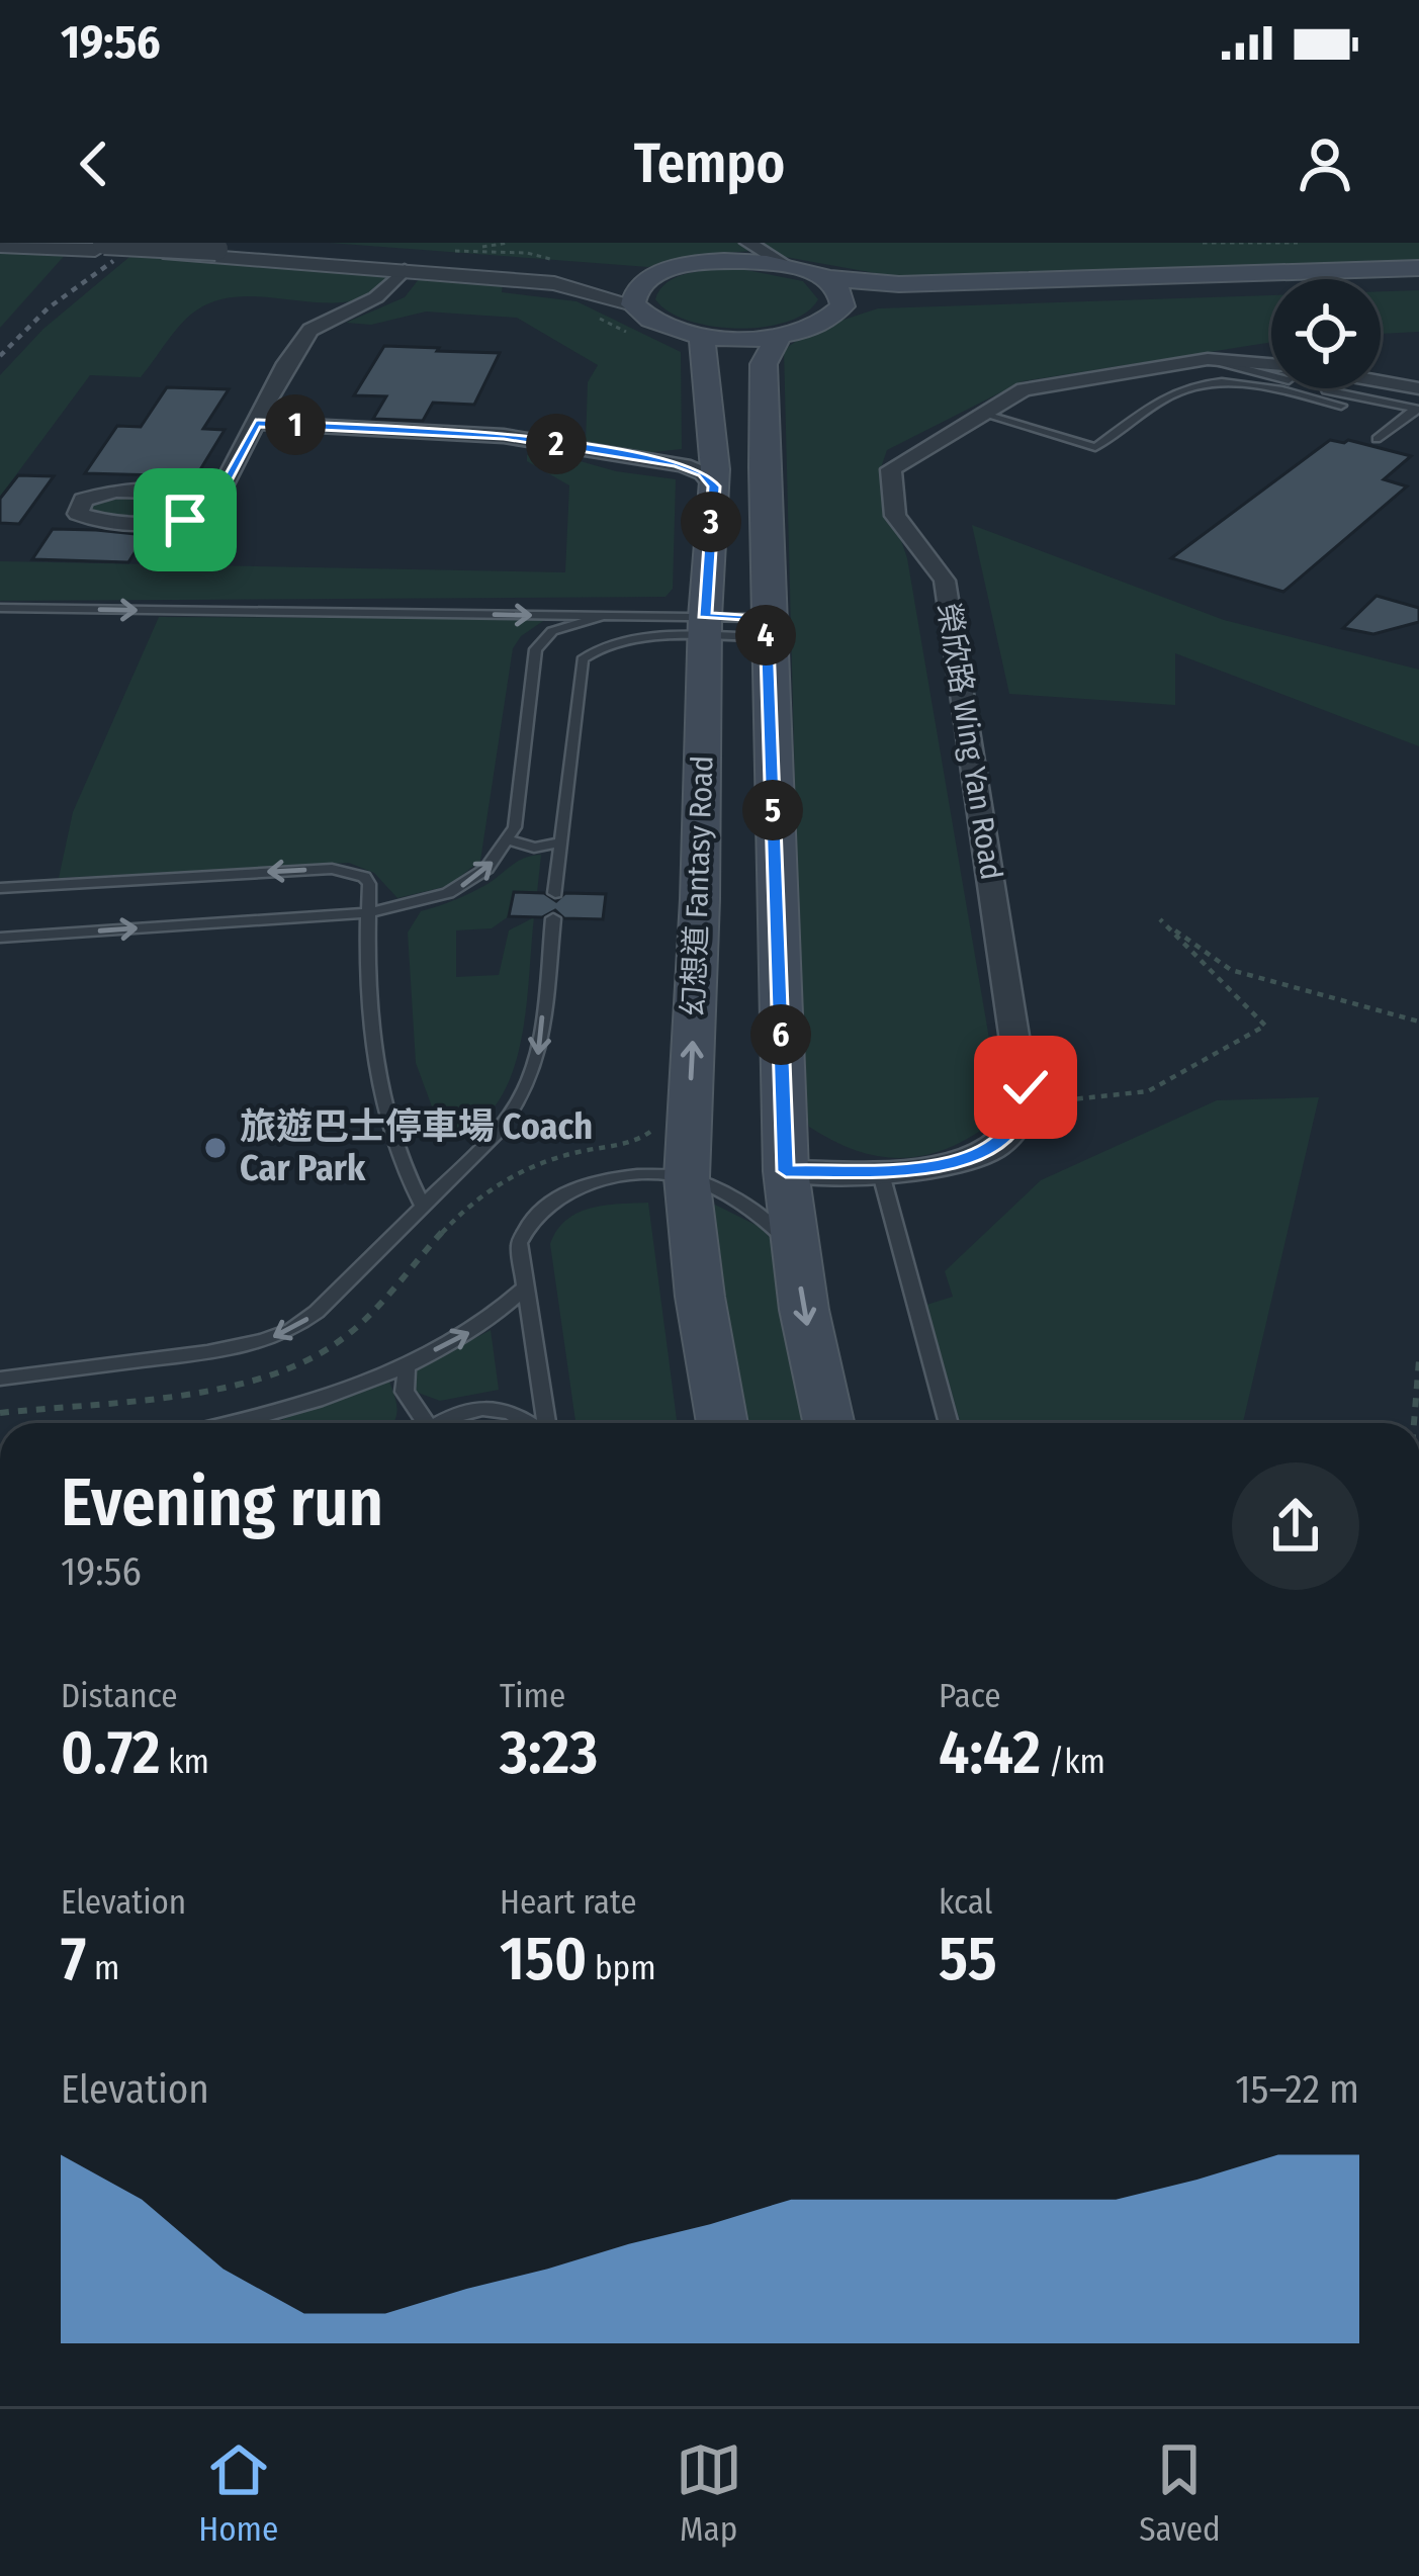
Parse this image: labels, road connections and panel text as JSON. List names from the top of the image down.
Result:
{
  "streets": {
    "main road": ["幻想道 Fantasy Road"],
    "street": ["榮欣路 Wing Yan Road"]
  },
  "places": ["旅遊巴士停車場 Coach Car Park"],
  "page": {
    "status": "19:56",
    "header": "Tempo",
    "pins": [
      "1",
      "2",
      "3",
      "4",
      "5",
      "6"
    ],
    "heading": ["Evening run", "19:56"],
    "stats": [
      ["Distance", "0.72 km"],
      ["Time", "3:23"],
      ["Pace", "4:42 /km"],
      ["Elevation", "7 m"],
      ["Heart rate", "150 bpm"],
      ["kcal", "55"]
    ],
    "chart": ["Elevation", "15–22 m"],
    "tabs": ["Home", "Map", "Saved"]
  }
}
